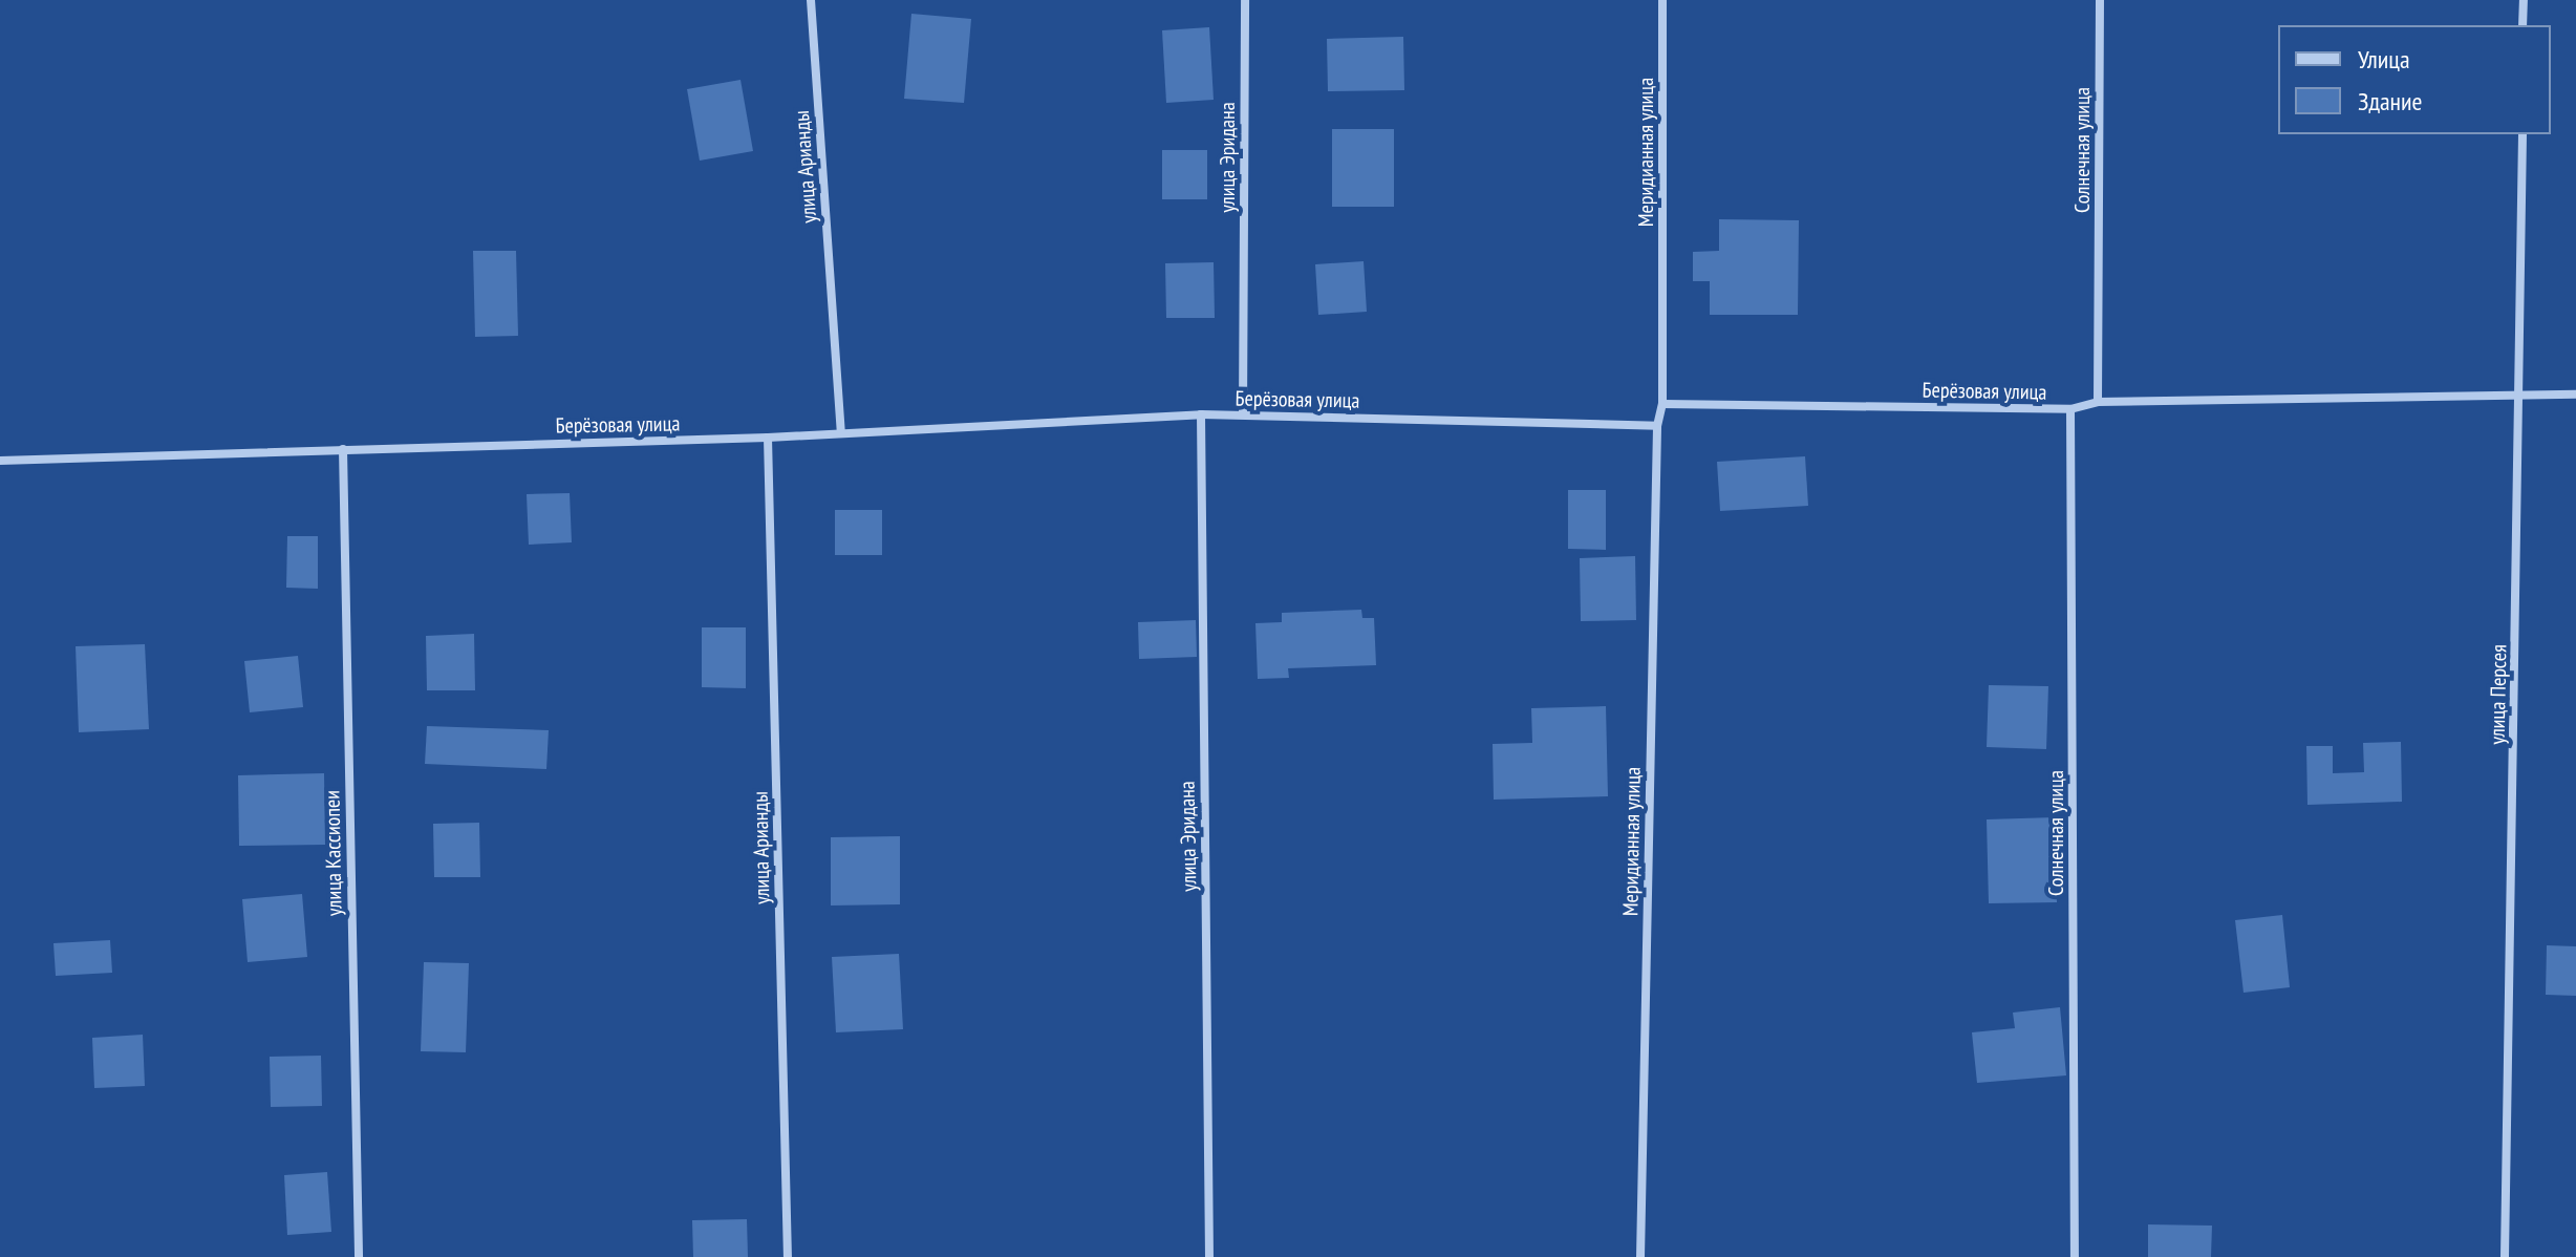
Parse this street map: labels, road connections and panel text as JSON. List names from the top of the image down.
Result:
{
  "streets": {
    "street": [
      "Солнечная улица",
      "Меридианная улица",
      "улица Эридана",
      "улица Арианды",
      "Берёзовая улица",
      "улица Персея",
      "улица Кассиопеи"
    ]
  },
  "crossings": [
    ["Солнечная улица", "Берёзовая улица"],
    ["Меридианная улица", "Берёзовая улица"],
    ["улица Эридана", "Берёзовая улица"],
    ["улица Арианды", "Берёзовая улица"],
    ["Берёзовая улица", "улица Персея"],
    ["Берёзовая улица", "улица Кассиопеи"]
  ],
  "legend": ["Улица", "Здание"]
}
